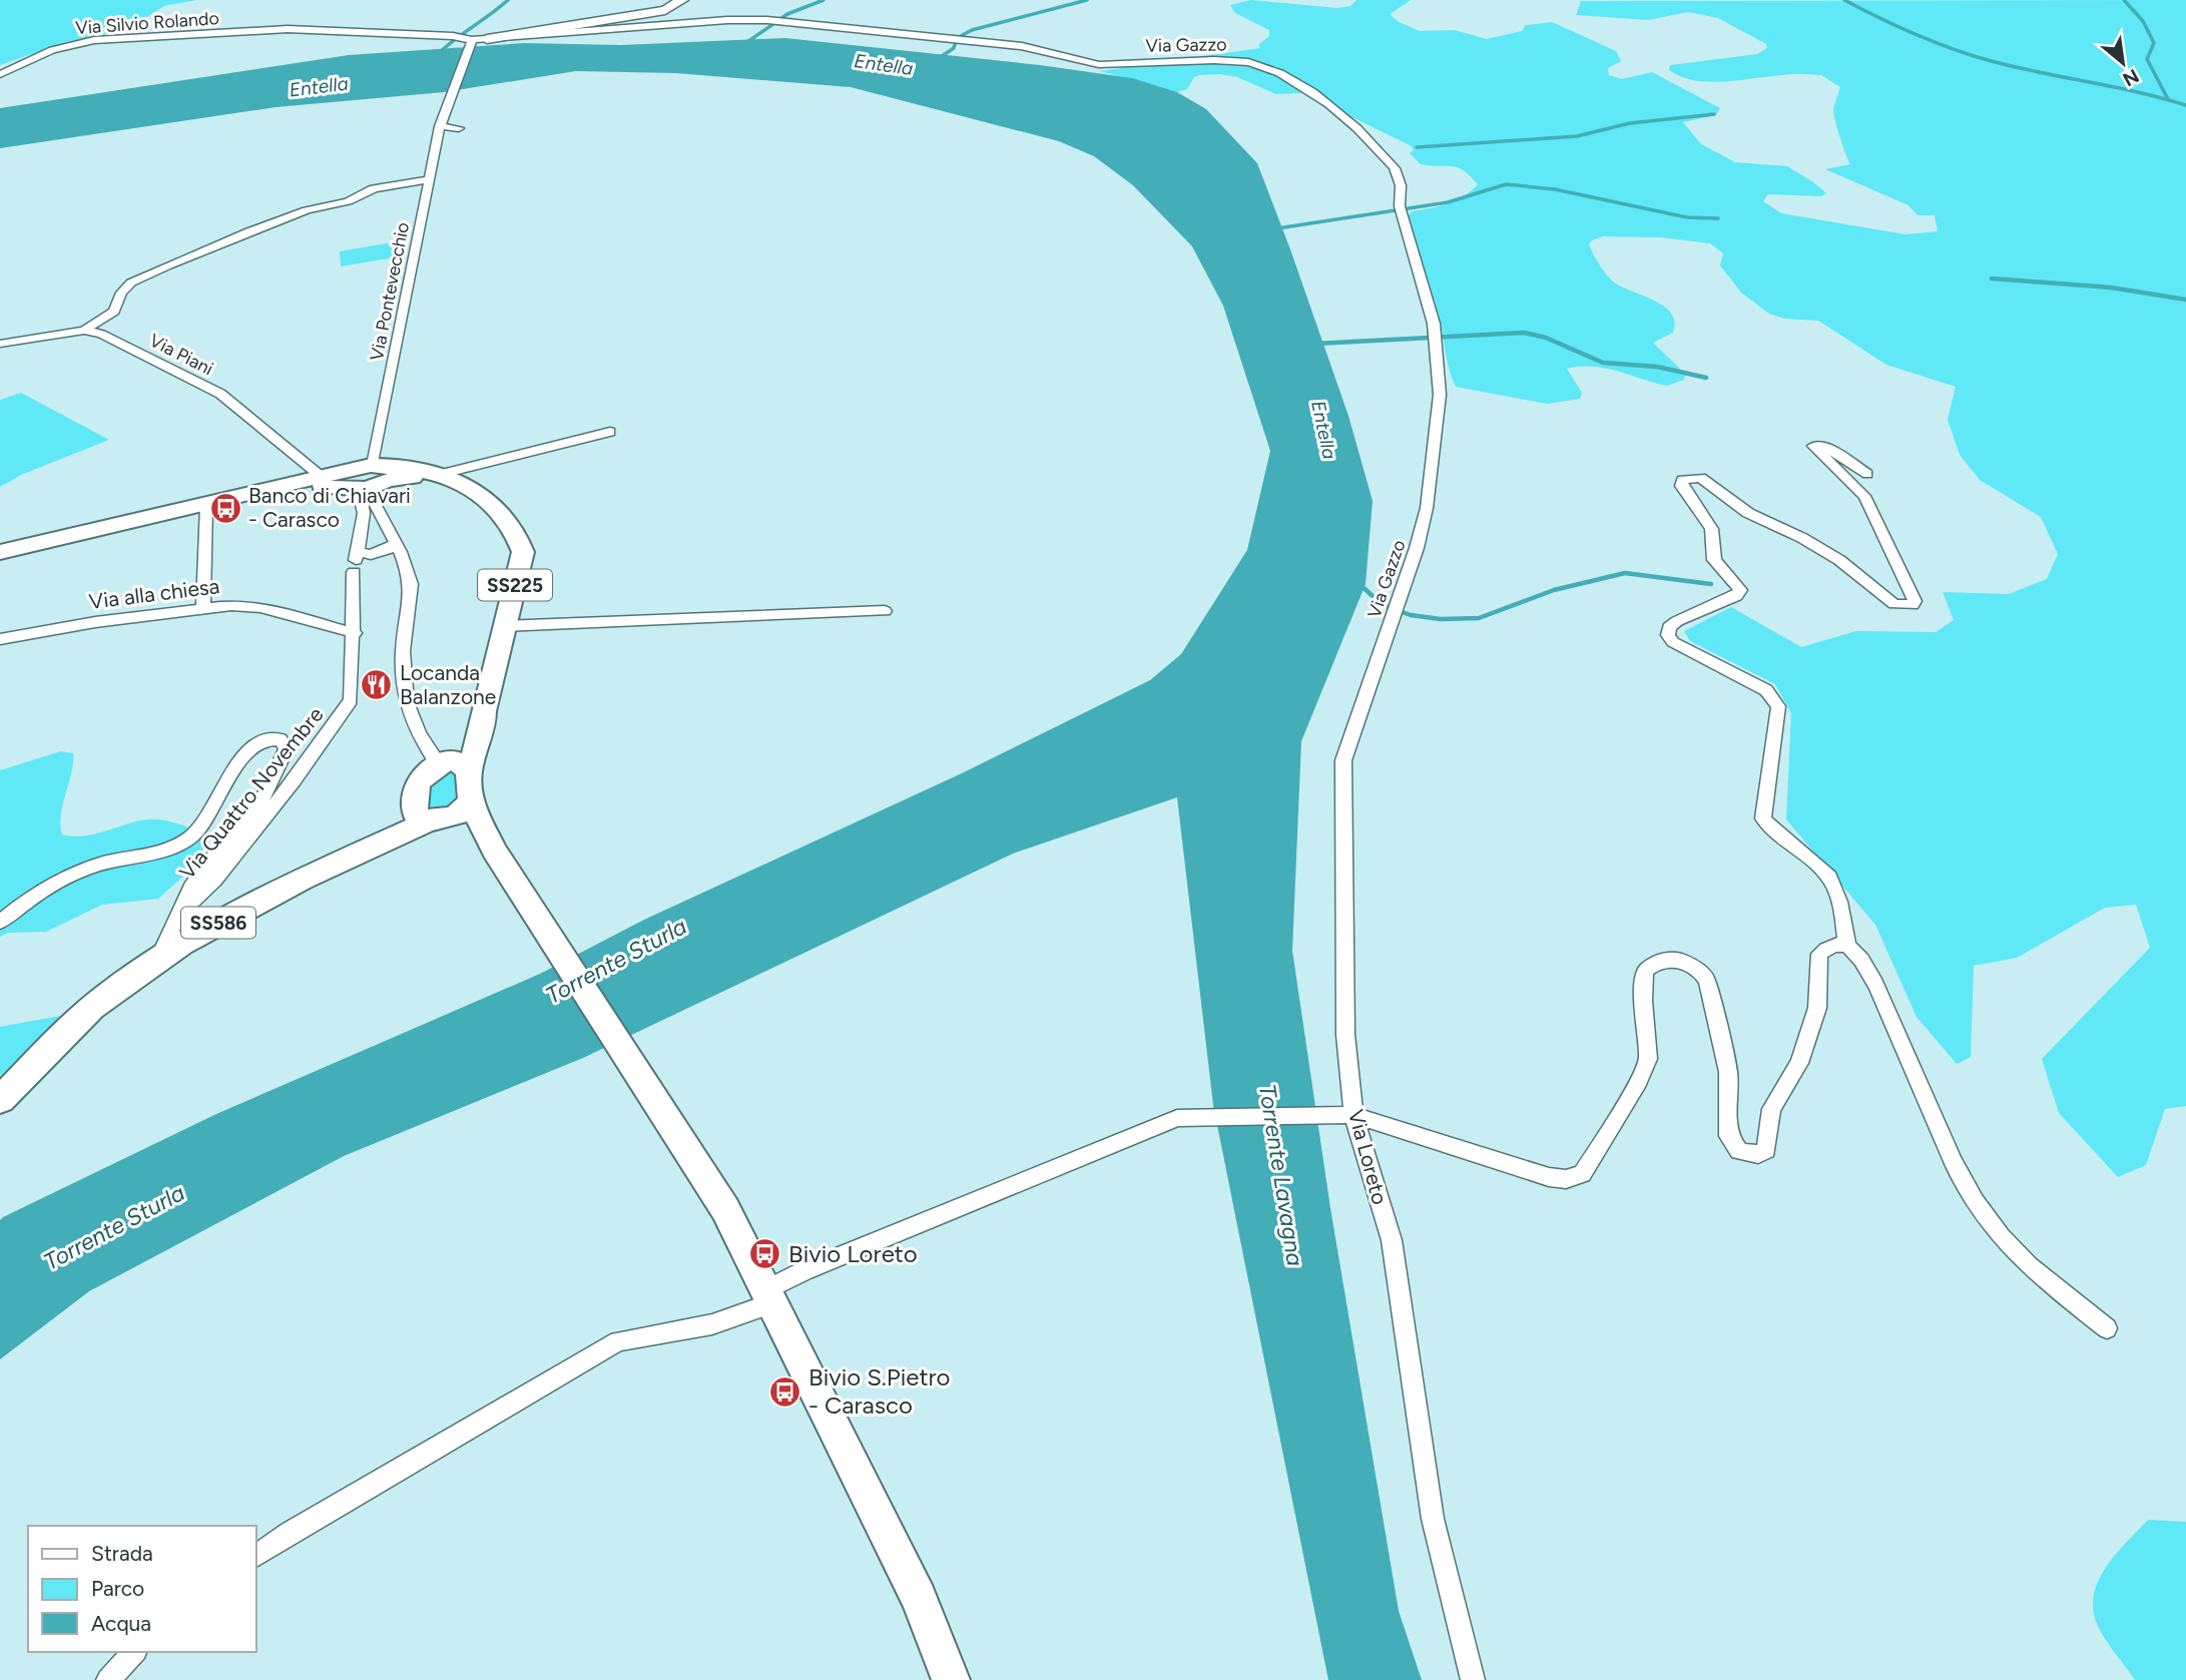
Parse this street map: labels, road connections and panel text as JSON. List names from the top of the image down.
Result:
{
  "streets": {
    "main road": ["SS225", "SS586"],
    "street": [
      "Via Silvio Rolando",
      "Via Gazzo",
      "Via Pontevecchio",
      "Via Piani",
      "Via alla chiesa",
      "Via Quattro Novembre",
      "Via Loreto"
    ]
  },
  "crossings": [
    ["Via Silvio Rolando", "Via Gazzo"],
    ["Via Silvio Rolando", "Via Pontevecchio"],
    ["Via Gazzo", "Via Pontevecchio"],
    ["Via Gazzo", "Via Loreto"],
    ["Via Pontevecchio", "SS225"],
    ["Via Pontevecchio", "Via Quattro Novembre"],
    ["Via Piani", "SS225"],
    ["SS225", "Via Quattro Novembre"],
    ["SS225", "SS586"],
    ["Via alla chiesa", "Via Quattro Novembre"]
  ],
  "water": ["Entella", "Torrente Sturla", "Torrente Lavagna"],
  "places": {
    "bus stop": ["Banco di Chiavari - Carasco", "Bivio Loreto", "Bivio S.Pietro - Carasco"],
    "restaurant": ["Locanda Balanzone"]
  },
  "legend": ["Strada", "Parco", "Acqua"],
  "north": "bottom right"
}
